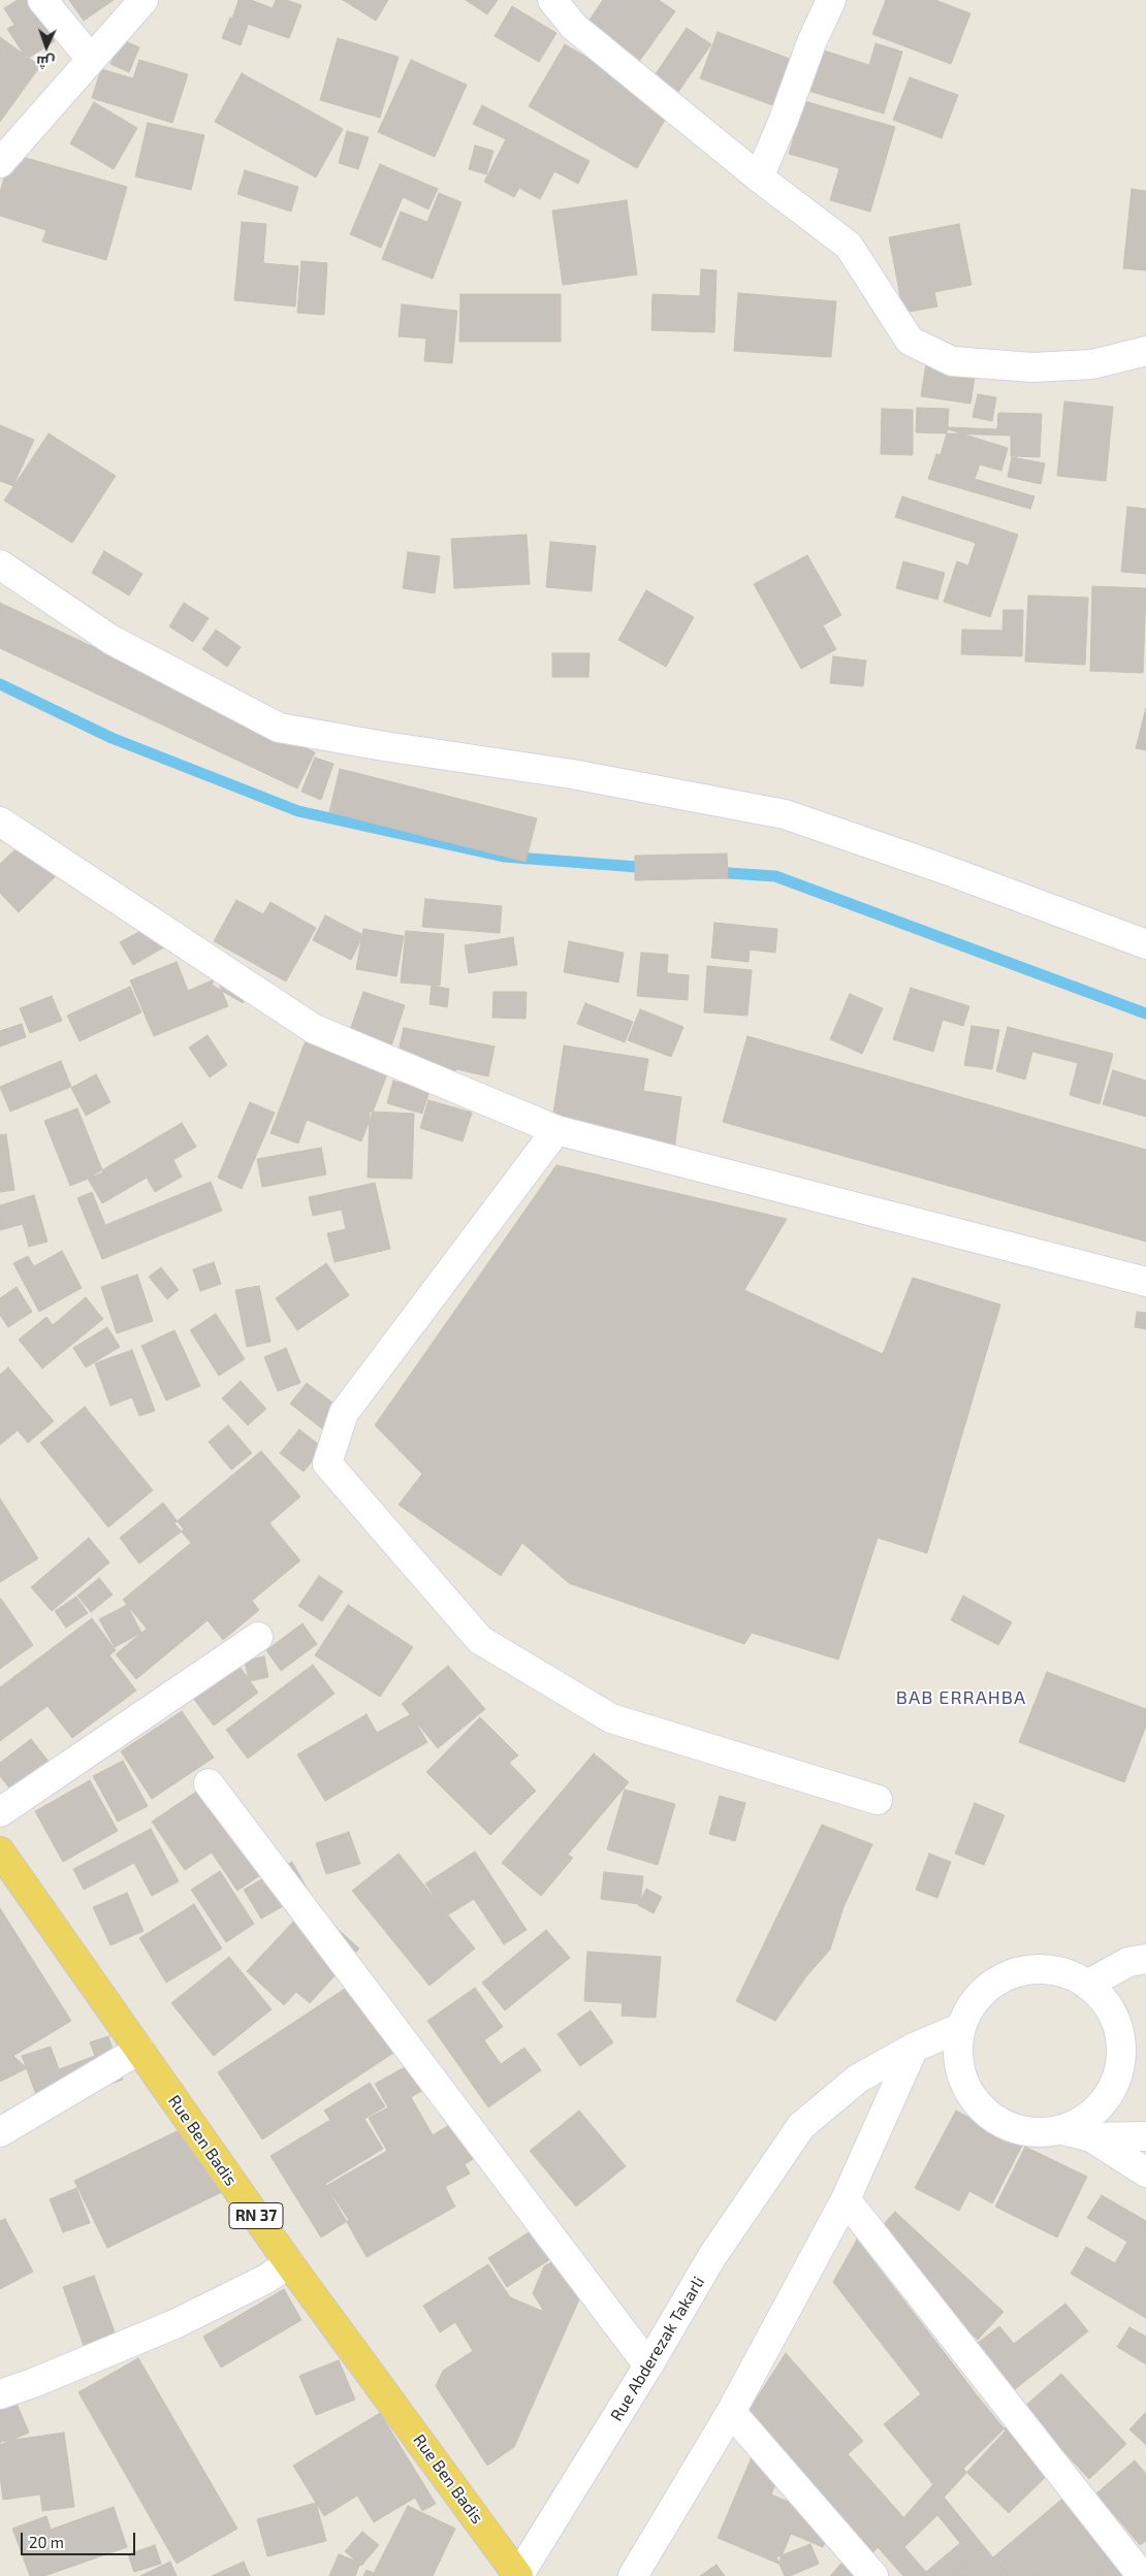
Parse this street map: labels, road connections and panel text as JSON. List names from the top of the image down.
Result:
{
  "streets": {
    "main road": ["Rue Ben Badis", "RN 37"],
    "street": ["Rue Abderezak Takarli"]
  },
  "crossings": [
    ["Rue Ben Badis", "Rue Abderezak Takarli"]
  ],
  "districts": ["BAB ERRAHBA"],
  "scale_bar": "20 m",
  "north": "bottom"
}
